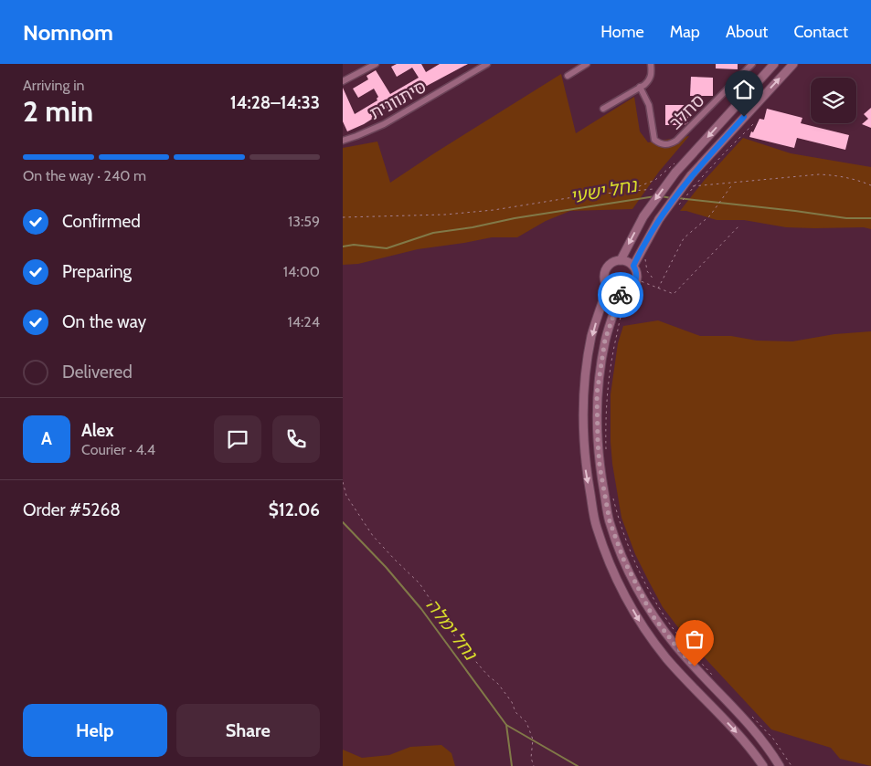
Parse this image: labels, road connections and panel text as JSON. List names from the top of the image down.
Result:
{
  "streets": {
    "street": ["סיתוונית", "סחלב"]
  },
  "water": ["נחל ישעי", "נחל ימלה"],
  "page": {
    "header": "Nomnom",
    "nav": [
      "Home",
      "Map",
      "About",
      "Contact"
    ],
    "heading": ["2 min", "Arriving in", "14:28–14:33"],
    "panel": [
      "Alex",
      "Courier · 4.4",
      "Order #5268",
      "$12.06"
    ],
    "bar": "On the way · 240 m",
    "list": [
      ["Confirmed", "13:59"],
      ["Preparing", "14:00"],
      ["On the way", "14:24"],
      "Delivered"
    ],
    "round": "A",
    "buttons": ["Help", "Share"]
  }
}
